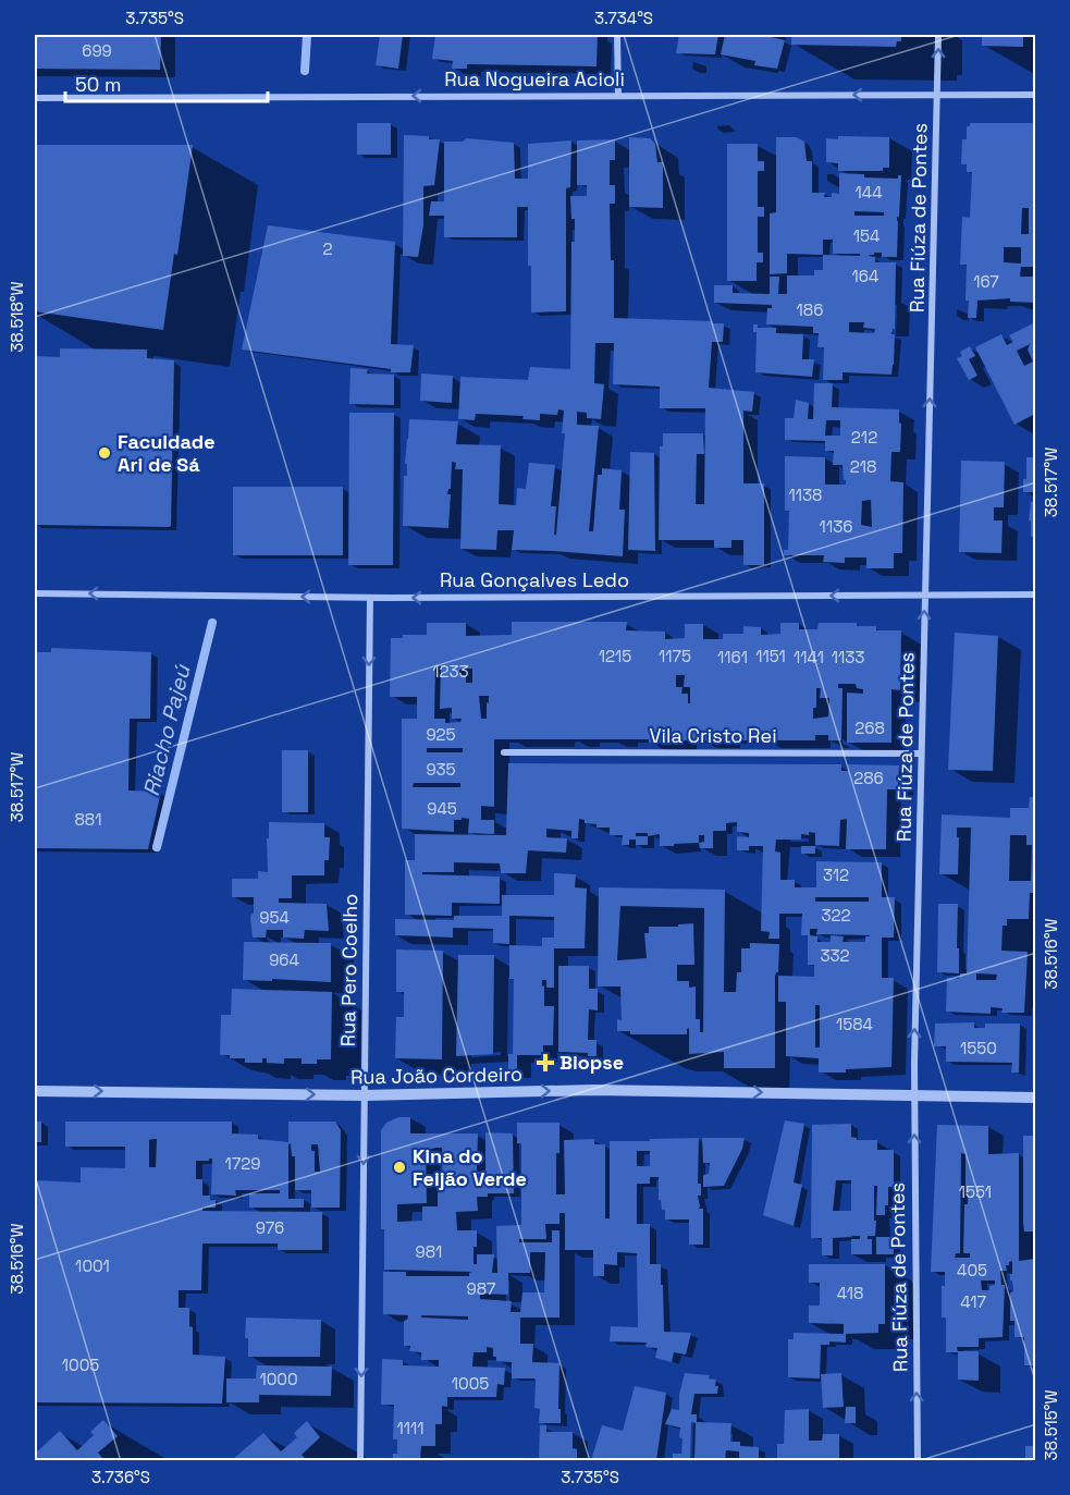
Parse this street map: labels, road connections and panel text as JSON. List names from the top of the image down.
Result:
{
  "streets": {
    "street": [
      "Rua Nogueira Acioli",
      "Rua Fiúza de Pontes",
      "Rua Gonçalves Ledo",
      "Vila Cristo Rei",
      "Rua Pero Coelho",
      "Rua João Cordeiro"
    ]
  },
  "crossings": [
    ["Rua Nogueira Acioli", "Rua Fiúza de Pontes"],
    ["Rua Fiúza de Pontes", "Rua Gonçalves Ledo"],
    ["Rua Fiúza de Pontes", "Vila Cristo Rei"],
    ["Rua Fiúza de Pontes", "Rua João Cordeiro"],
    ["Rua Gonçalves Ledo", "Rua Pero Coelho"],
    ["Rua Pero Coelho", "Rua João Cordeiro"]
  ],
  "one_way": [
    "Rua Nogueira Acioli",
    "Rua Fiúza de Pontes",
    "Rua Gonçalves Ledo",
    "Rua Pero Coelho",
    "Rua João Cordeiro"
  ],
  "water": ["Riacho Pajeú"],
  "places": {
    "other": ["Faculdade Ari de Sá", "Kina do Feijão Verde"],
    "health": ["Biopse"]
  },
  "house_numbers": [
    "699",
    "144",
    "154",
    "2",
    "164",
    "167",
    "186",
    "212",
    "218",
    "1138",
    "1136",
    "1215",
    "1175",
    "1151",
    "1161",
    "1141",
    "1133",
    "1233",
    "268",
    "925",
    "935",
    "286",
    "945",
    "881",
    "312",
    "322",
    "954",
    "332",
    "964",
    "1584",
    "1550",
    "1729",
    "1551",
    "976",
    "981",
    "1001",
    "405",
    "987",
    "418",
    "417",
    "1005",
    "1000",
    "1005",
    "1111"
  ],
  "scale_bar": "50 m",
  "coordinates": [
    "3.735°S",
    "3.734°S",
    "38.518°W",
    "38.517°W",
    "38.516°W",
    "38.515°W",
    "3.736°S"
  ]
}
